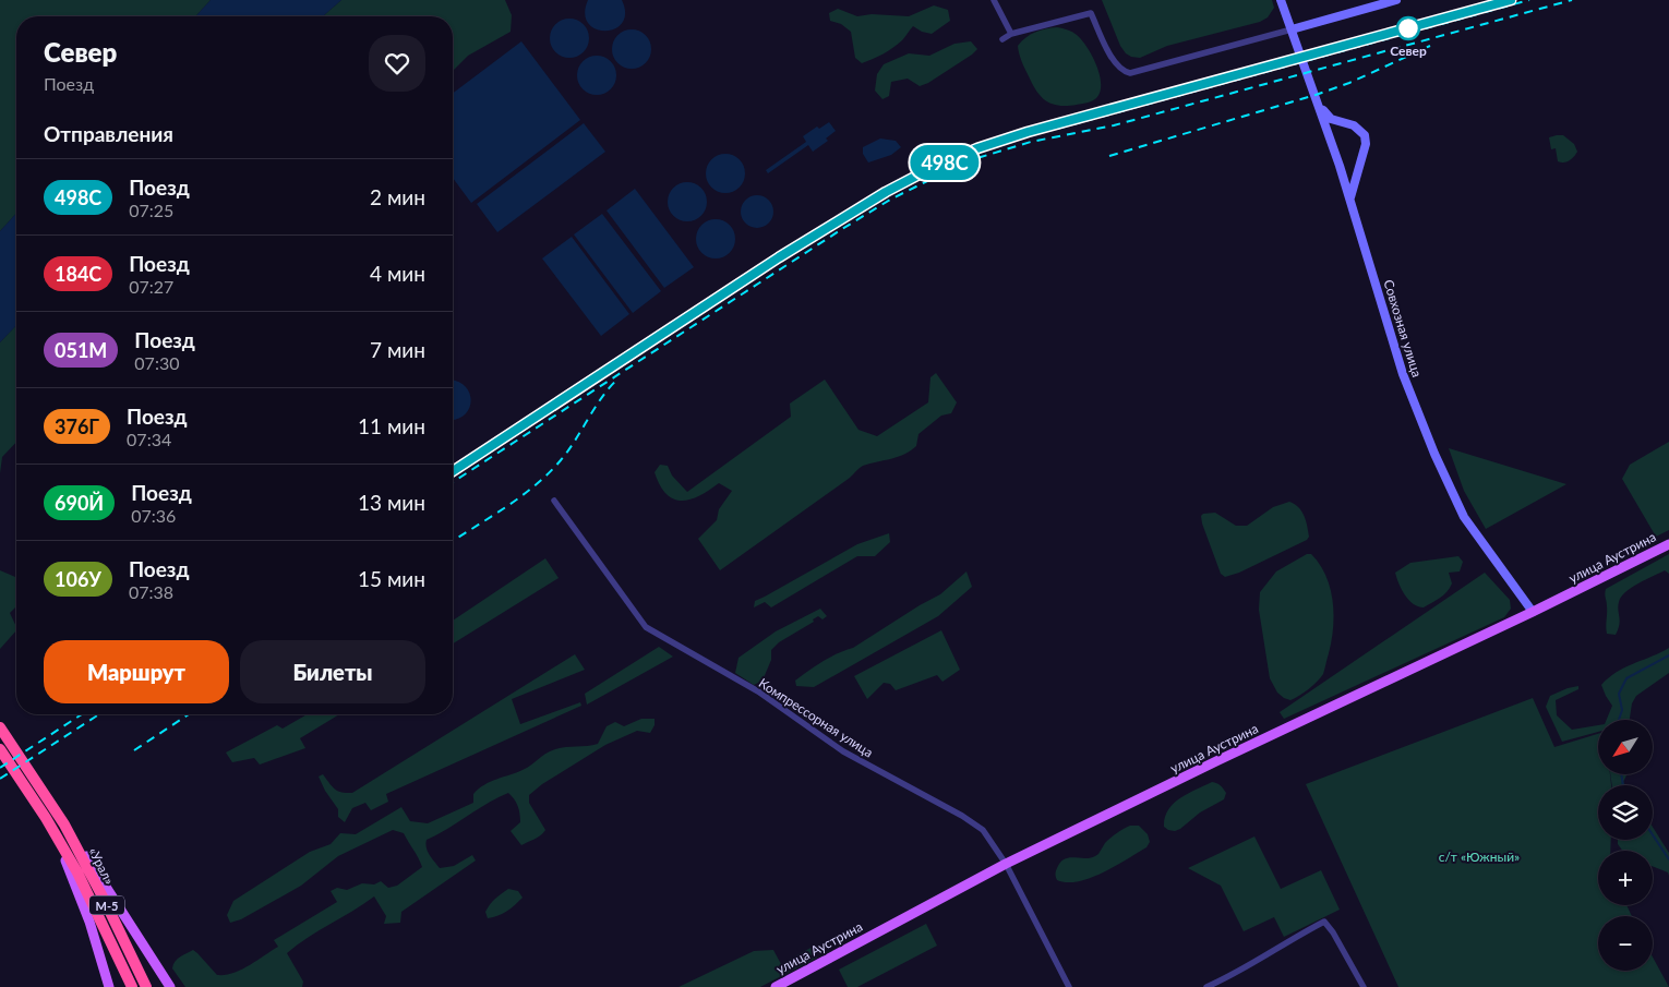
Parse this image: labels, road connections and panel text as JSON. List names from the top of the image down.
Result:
{
  "streets": {
    "highway": ["«Урал»", "М-5"],
    "main road": ["Совхозная улица", "улица Аустрина"],
    "street": ["Компрессорная улица"]
  },
  "crossings": [
    ["Совхозная улица", "улица Аустрина"],
    ["улица Аустрина", "Компрессорная улица"]
  ],
  "parks": ["с/т «Южный»"],
  "places": ["Север"],
  "north": "bottom left",
  "page": {
    "on_map": "498С",
    "heading": [
      ["Север", "Поезд"],
      "Отправления"
    ],
    "list": [
      {
        "mark": "498С",
        "name": "Поезд",
        "note": "07:25",
        "value": "2 мин"
      },
      {
        "mark": "184С",
        "name": "Поезд",
        "note": "07:27",
        "value": "4 мин"
      },
      {
        "mark": "051М",
        "name": "Поезд",
        "note": "07:30",
        "value": "7 мин"
      },
      {
        "mark": "376Г",
        "name": "Поезд",
        "note": "07:34",
        "value": "11 мин"
      },
      {
        "mark": "690Й",
        "name": "Поезд",
        "note": "07:36",
        "value": "13 мин"
      },
      {
        "mark": "106У",
        "name": "Поезд",
        "note": "07:38",
        "value": "15 мин"
      }
    ],
    "buttons": ["Маршрут", "Билеты"],
    "map_buttons": ["+", "−"]
  }
}
